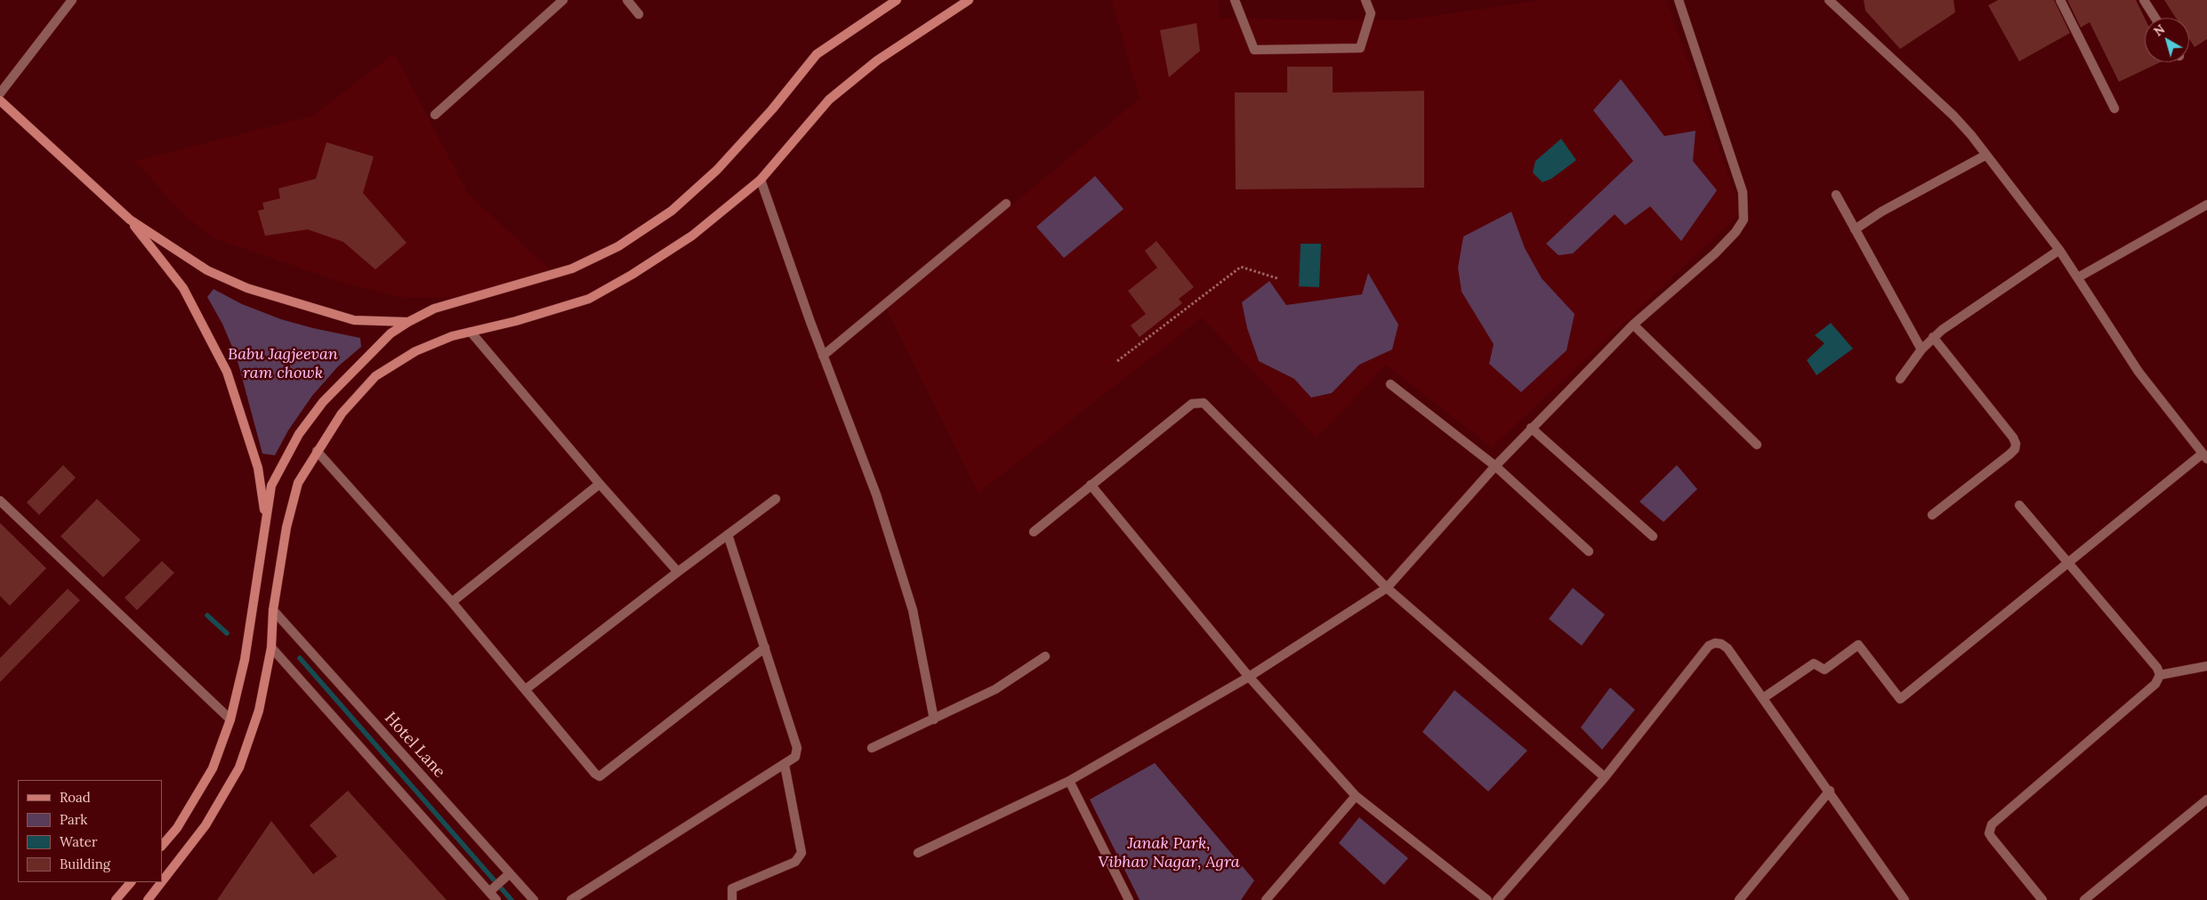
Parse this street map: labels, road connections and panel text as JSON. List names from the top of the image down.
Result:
{
  "streets": {
    "street": ["Hotel Lane"]
  },
  "parks": ["Babu Jagjeevan ram chowk", "Janak Park, Vibhav Nagar, Agra"],
  "legend": [
    "Road",
    "Park",
    "Water",
    "Building"
  ],
  "north": "top left"
}
